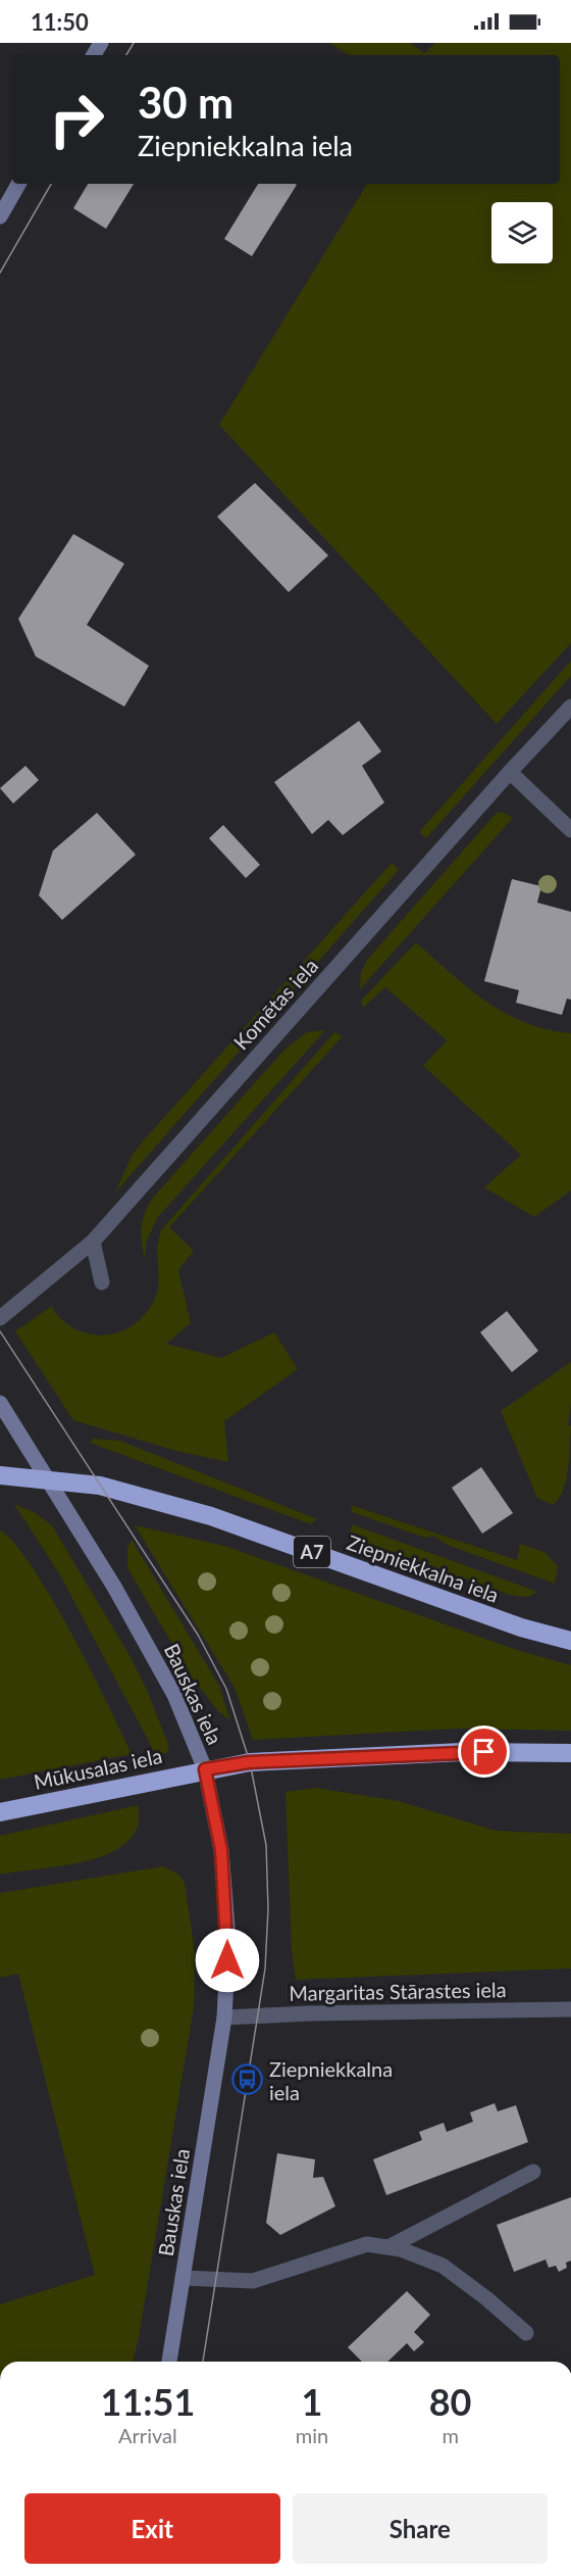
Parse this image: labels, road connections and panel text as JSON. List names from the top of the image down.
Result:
{
  "streets": {
    "highway": ["A7", "Ziepniekkalna iela", "Mūkusalas iela"],
    "main road": ["Bauskas iela"],
    "street": ["Komētas iela", "Margaritas Stārastes iela"]
  },
  "crossings": [
    ["A7", "Ziepniekkalna iela"],
    ["A7", "Bauskas iela"],
    ["Ziepniekkalna iela", "Bauskas iela"],
    ["Bauskas iela", "Mūkusalas iela"],
    ["Bauskas iela", "Margaritas Stārastes iela"]
  ],
  "places": {
    "bus stop": ["Ziepniekkalna iela"]
  },
  "page": {
    "status": "11:50",
    "turn": ["30 m", "Ziepniekkalna iela"],
    "eta": [
      "11:51",
      "Arrival",
      "1",
      "min",
      "80",
      "m"
    ],
    "buttons": ["Exit", "Share"]
  }
}
